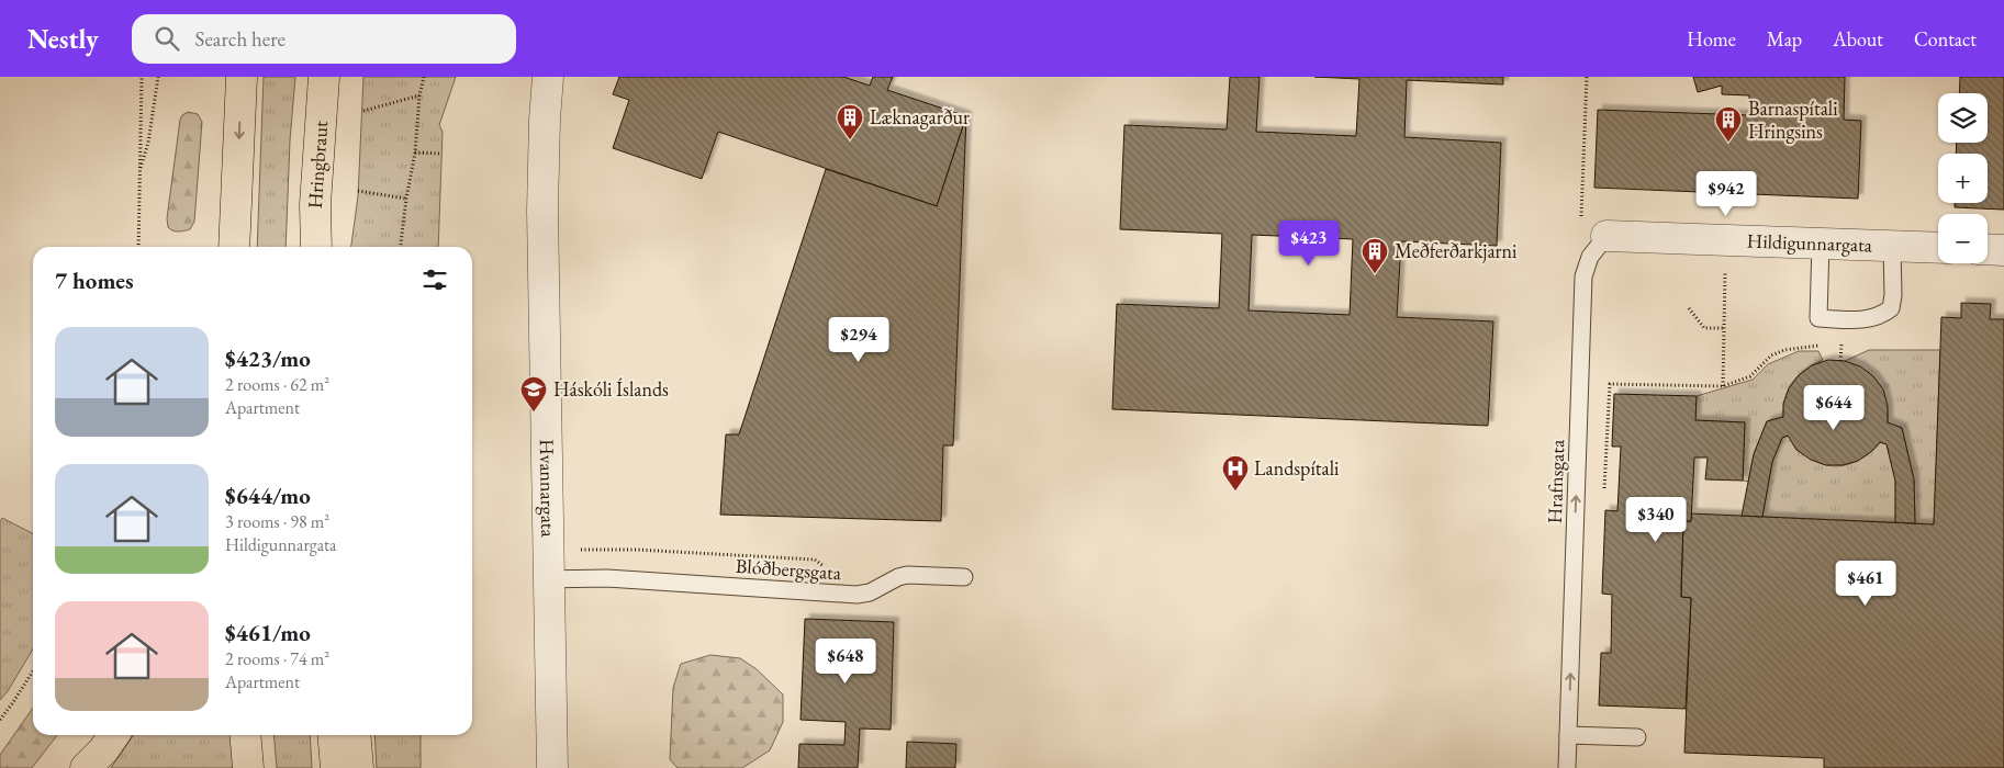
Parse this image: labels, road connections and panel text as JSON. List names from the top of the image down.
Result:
{
  "streets": {
    "main road": ["Hringbraut"],
    "street": ["Hildigunnargata", "Hvannargata"],
    "lane": ["Hrafnsgata", "Blóðbergsgata"]
  },
  "crossings": [
    ["Hildigunnargata", "Hrafnsgata"],
    ["Hvannargata", "Blóðbergsgata"]
  ],
  "one_way": ["Hrafnsgata"],
  "places": {
    "building": ["Læknagarður", "Barnaspítali Hringsins", "Meðferðarkjarni"],
    "school or university": ["Háskóli Íslands"],
    "hospital": ["Landspítali"]
  },
  "page": {
    "header": "Nestly",
    "search": "Search here",
    "nav": [
      "Home",
      "Map",
      "About",
      "Contact"
    ],
    "map_buttons": ["+", "−"],
    "price": [
      "$942",
      "$423",
      "$294",
      "$644",
      "$340",
      "$461",
      "$648"
    ],
    "heading": "7 homes",
    "list": [
      {
        "name": "$423/mo",
        "note": "2 rooms · 62 m² · Apartment"
      },
      {
        "name": "$644/mo",
        "note": "3 rooms · 98 m² · Hildigunnargata"
      },
      {
        "name": "$461/mo",
        "note": "2 rooms · 74 m² · Apartment"
      }
    ]
  }
}
